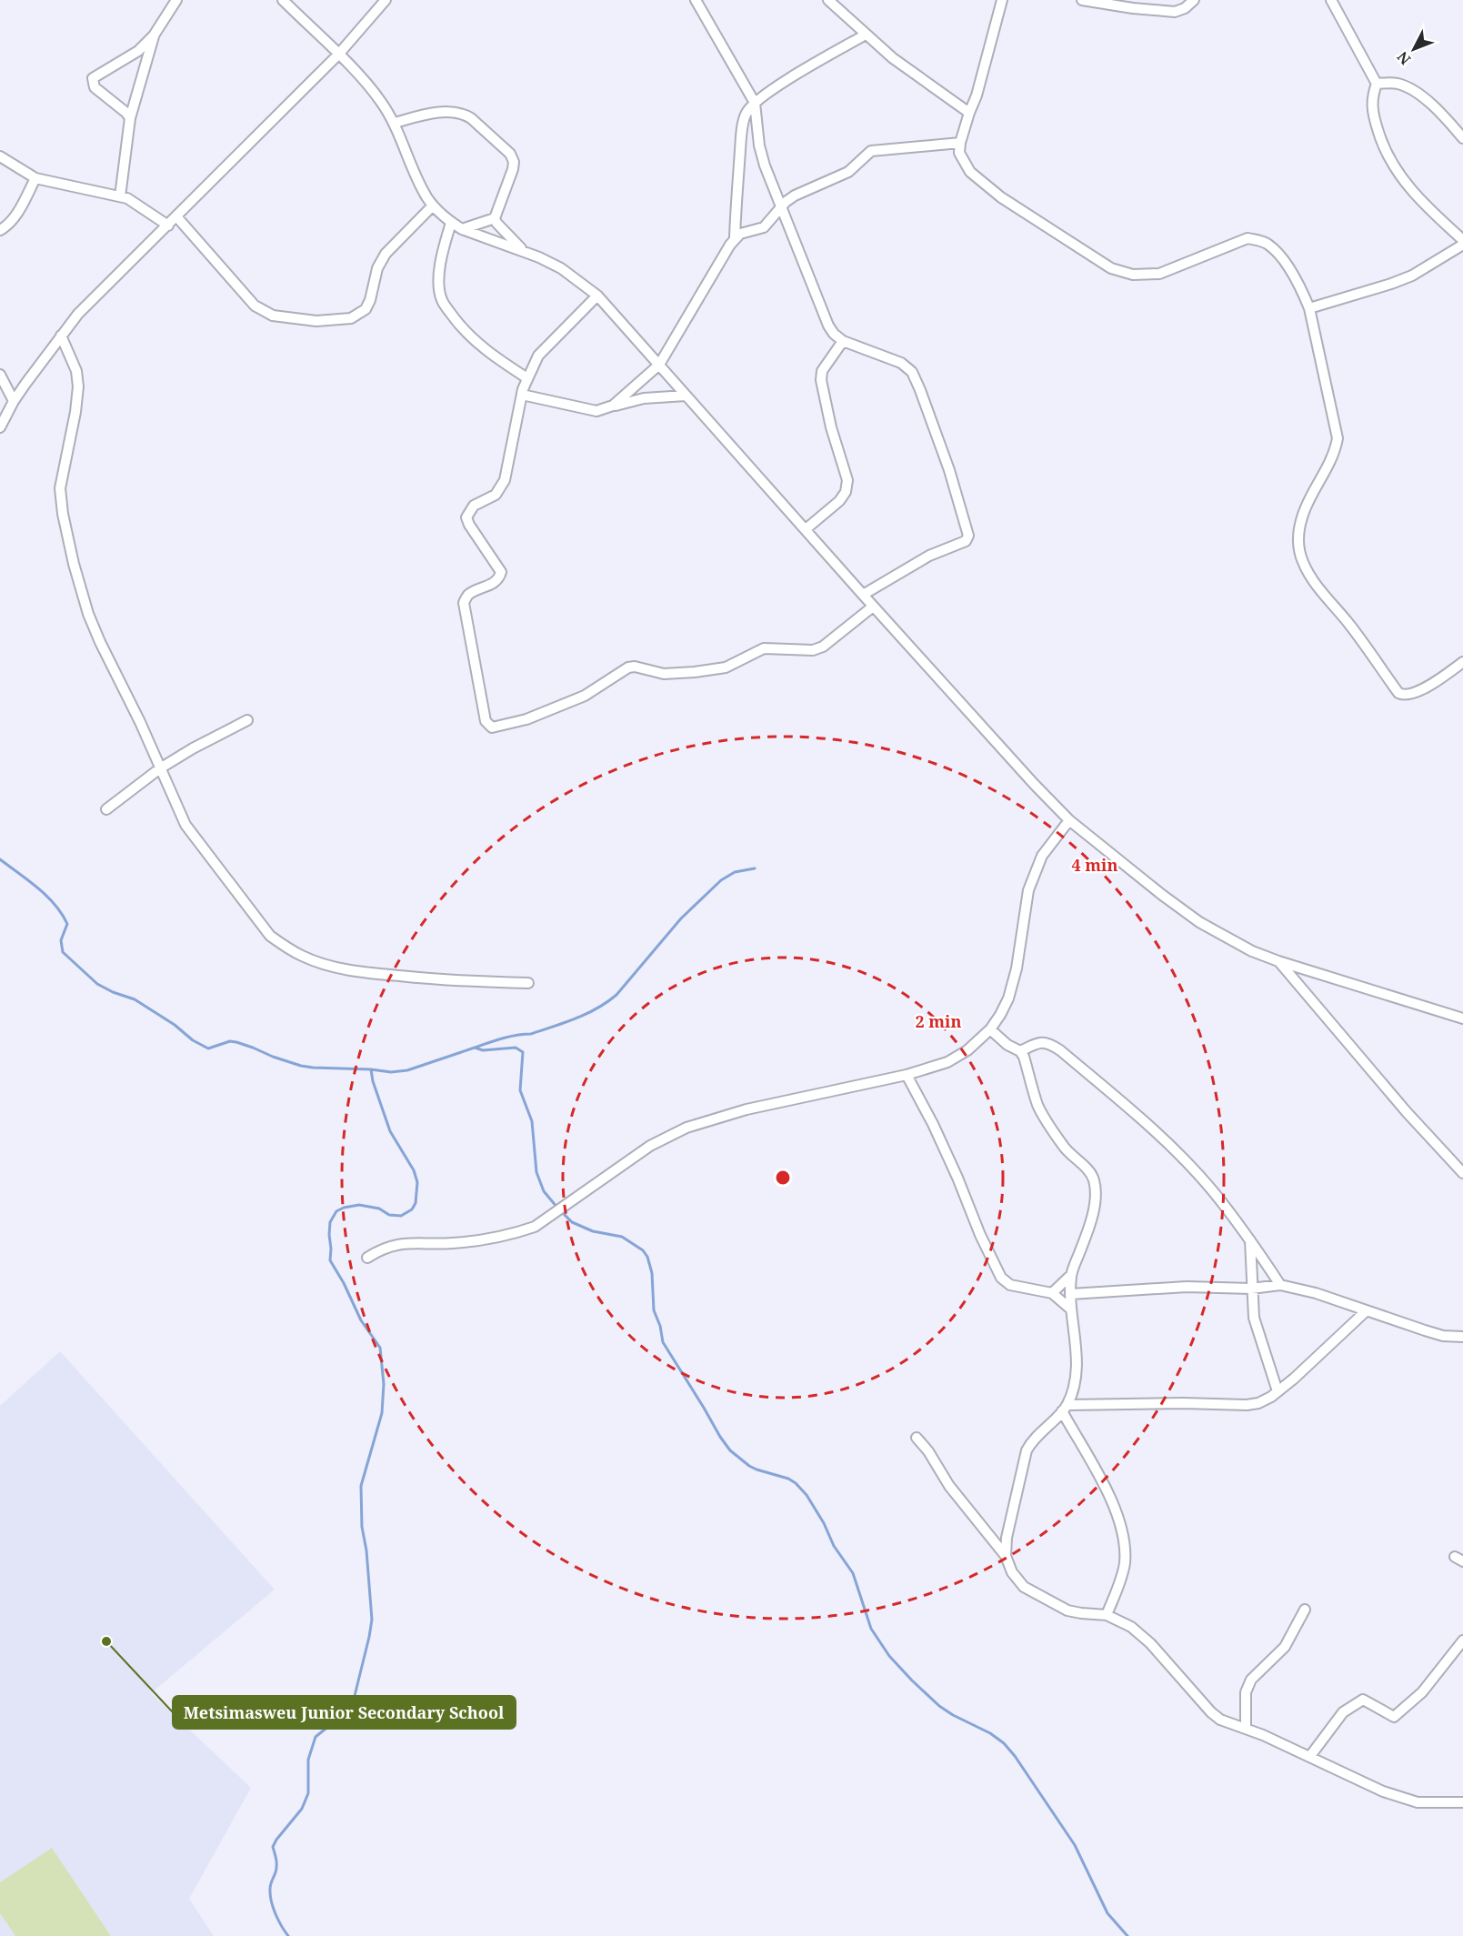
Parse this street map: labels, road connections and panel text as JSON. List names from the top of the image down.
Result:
{
  "places": ["Metsimasweu Junior Secondary School"],
  "north": "bottom left",
  "rings": ["4 min", "2 min"]
}
